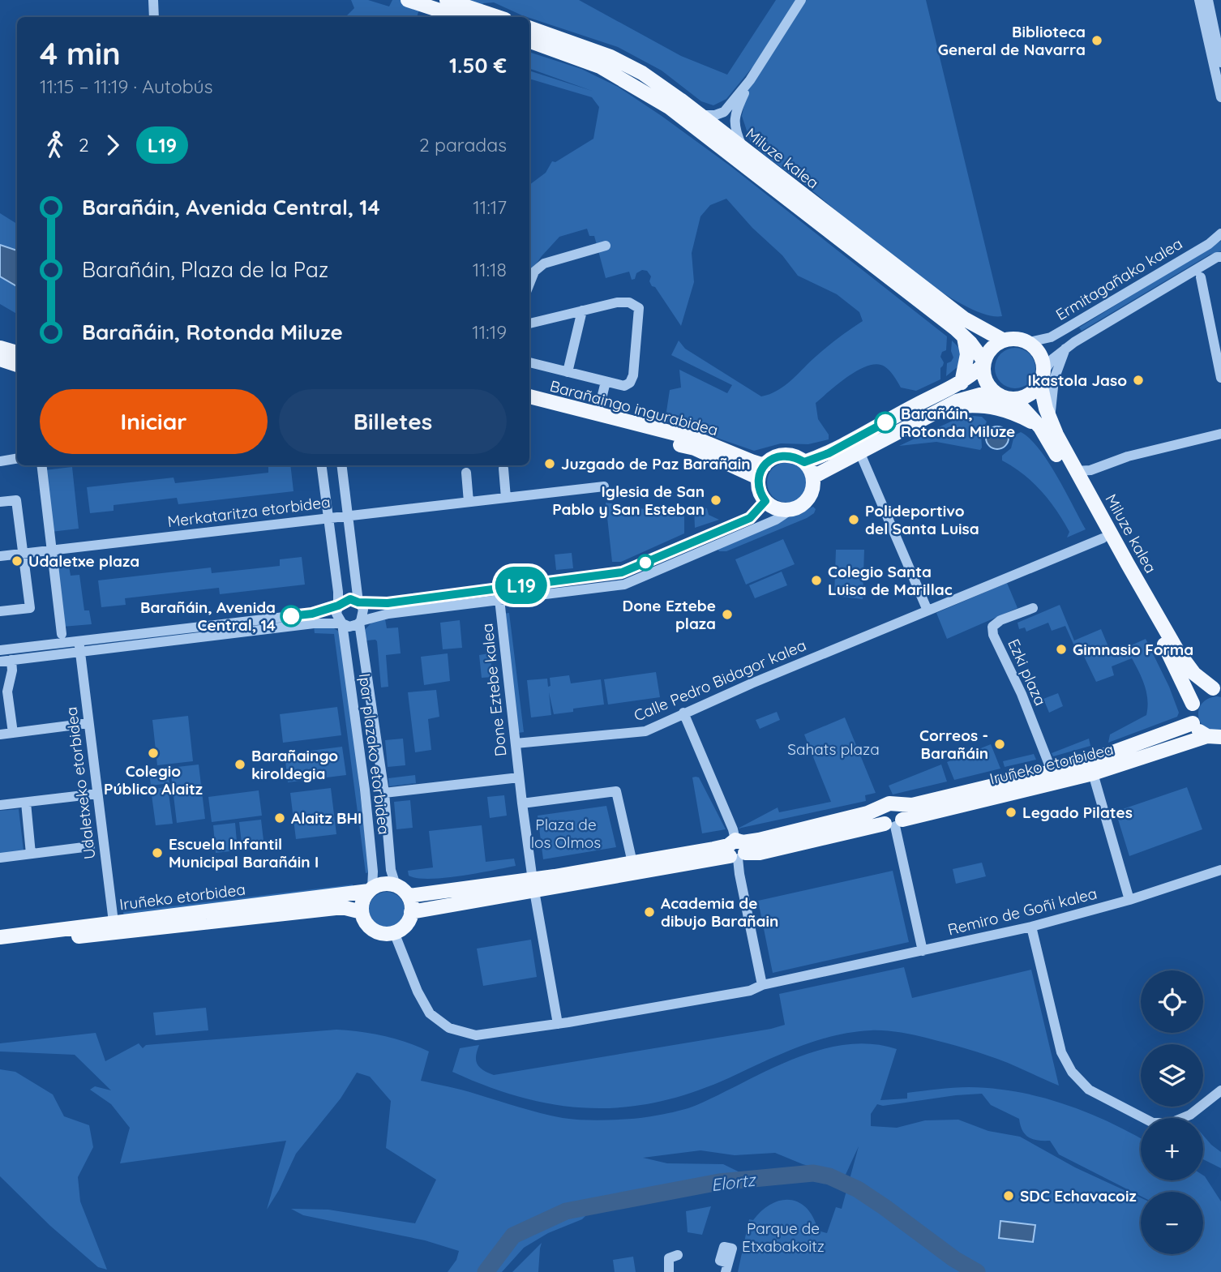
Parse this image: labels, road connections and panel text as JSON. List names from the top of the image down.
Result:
{
  "streets": {
    "main road": ["Miluze kalea", "Barañaingo ingurabidea", "Iruñeko etorbidea"],
    "street": [
      "Ermitagañako kalea",
      "Merkataritza etorbidea",
      "Ezki plaza",
      "Calle Pedro Bidagor kalea",
      "Done Eztebe kalea",
      "Ipar plazako etorbidea",
      "Udaletxeko etorbidea",
      "Remiro de Goñi kalea"
    ]
  },
  "crossings": [
    ["Miluze kalea", "Ermitagañako kalea"],
    ["Miluze kalea", "Calle Pedro Bidagor kalea"],
    ["Ezki plaza", "Iruñeko etorbidea"],
    ["Calle Pedro Bidagor kalea", "Done Eztebe kalea"],
    ["Done Eztebe kalea", "Ipar plazako etorbidea"],
    ["Done Eztebe kalea", "Iruñeko etorbidea"],
    ["Ipar plazako etorbidea", "Iruñeko etorbidea"],
    ["Ipar plazako etorbidea", "Remiro de Goñi kalea"],
    ["Iruñeko etorbidea", "Udaletxeko etorbidea"],
    ["Iruñeko etorbidea", "Remiro de Goñi kalea"]
  ],
  "water": ["Elortz"],
  "parks": ["Sahats plaza", "Plaza de los Olmos", "Parque de Etxabakoitz"],
  "places": [
    "Biblioteca General de Navarra",
    "Ikastola Jaso",
    "Barañáin, Rotonda Miluze",
    "Juzgado de Paz Barañain",
    "Iglesia de San Pablo y San Esteban",
    "Polideportivo del Santa Luisa",
    "Udaletxe plaza",
    "Colegio Santa Luisa de Marillac",
    "Done Eztebe plaza",
    "Barañáin, Avenida Central, 14",
    "Gimnasio Forma",
    "Correos - Barañáin",
    "Colegio Público Alaitz",
    "Barañaingo kiroldegia",
    "Legado Pilates",
    "Alaitz BHI",
    "Escuela Infantil Municipal Barañáin I",
    "Academia de dibujo Barañain",
    "SDC Echavacoiz"
  ],
  "lines": ["bus line L19"],
  "page": {
    "on_map": "L19",
    "heading": ["4 min", "11:15 – 11:19 · Autobús", "1.50 €"],
    "legs": ["2", "L19", "2 paradas"],
    "list": [
      {
        "name": "Barañáin, Avenida Central, 14",
        "value": "11:17"
      },
      {
        "name": "Barañáin, Plaza de la Paz",
        "value": "11:18"
      },
      {
        "name": "Barañáin, Rotonda Miluze",
        "value": "11:19"
      }
    ],
    "buttons": ["Iniciar", "Billetes"],
    "map_buttons": ["+", "−"]
  }
}
